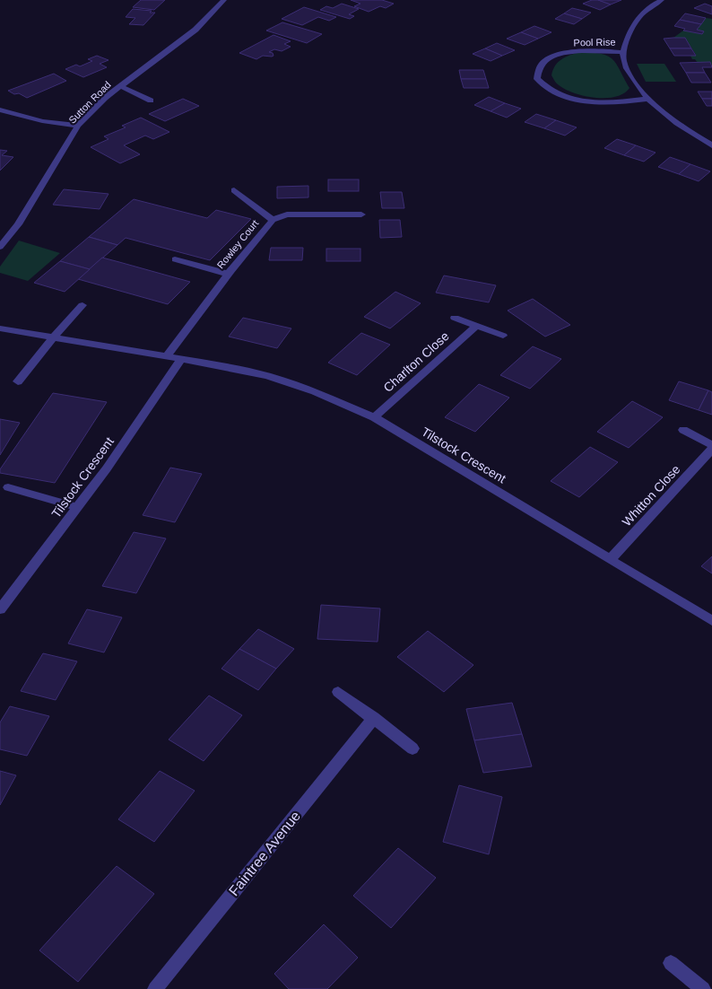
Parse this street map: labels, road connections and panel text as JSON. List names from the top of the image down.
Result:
{
  "streets": {
    "street": [
      "Pool Rise",
      "Sutton Road",
      "Rowley Court",
      "Charlton Close",
      "Tilstock Crescent",
      "Whitton Close",
      "Faintree Avenue"
    ]
  },
  "crossings": [
    ["Rowley Court", "Tilstock Crescent"],
    ["Charlton Close", "Tilstock Crescent"],
    ["Tilstock Crescent", "Whitton Close"]
  ]
}
